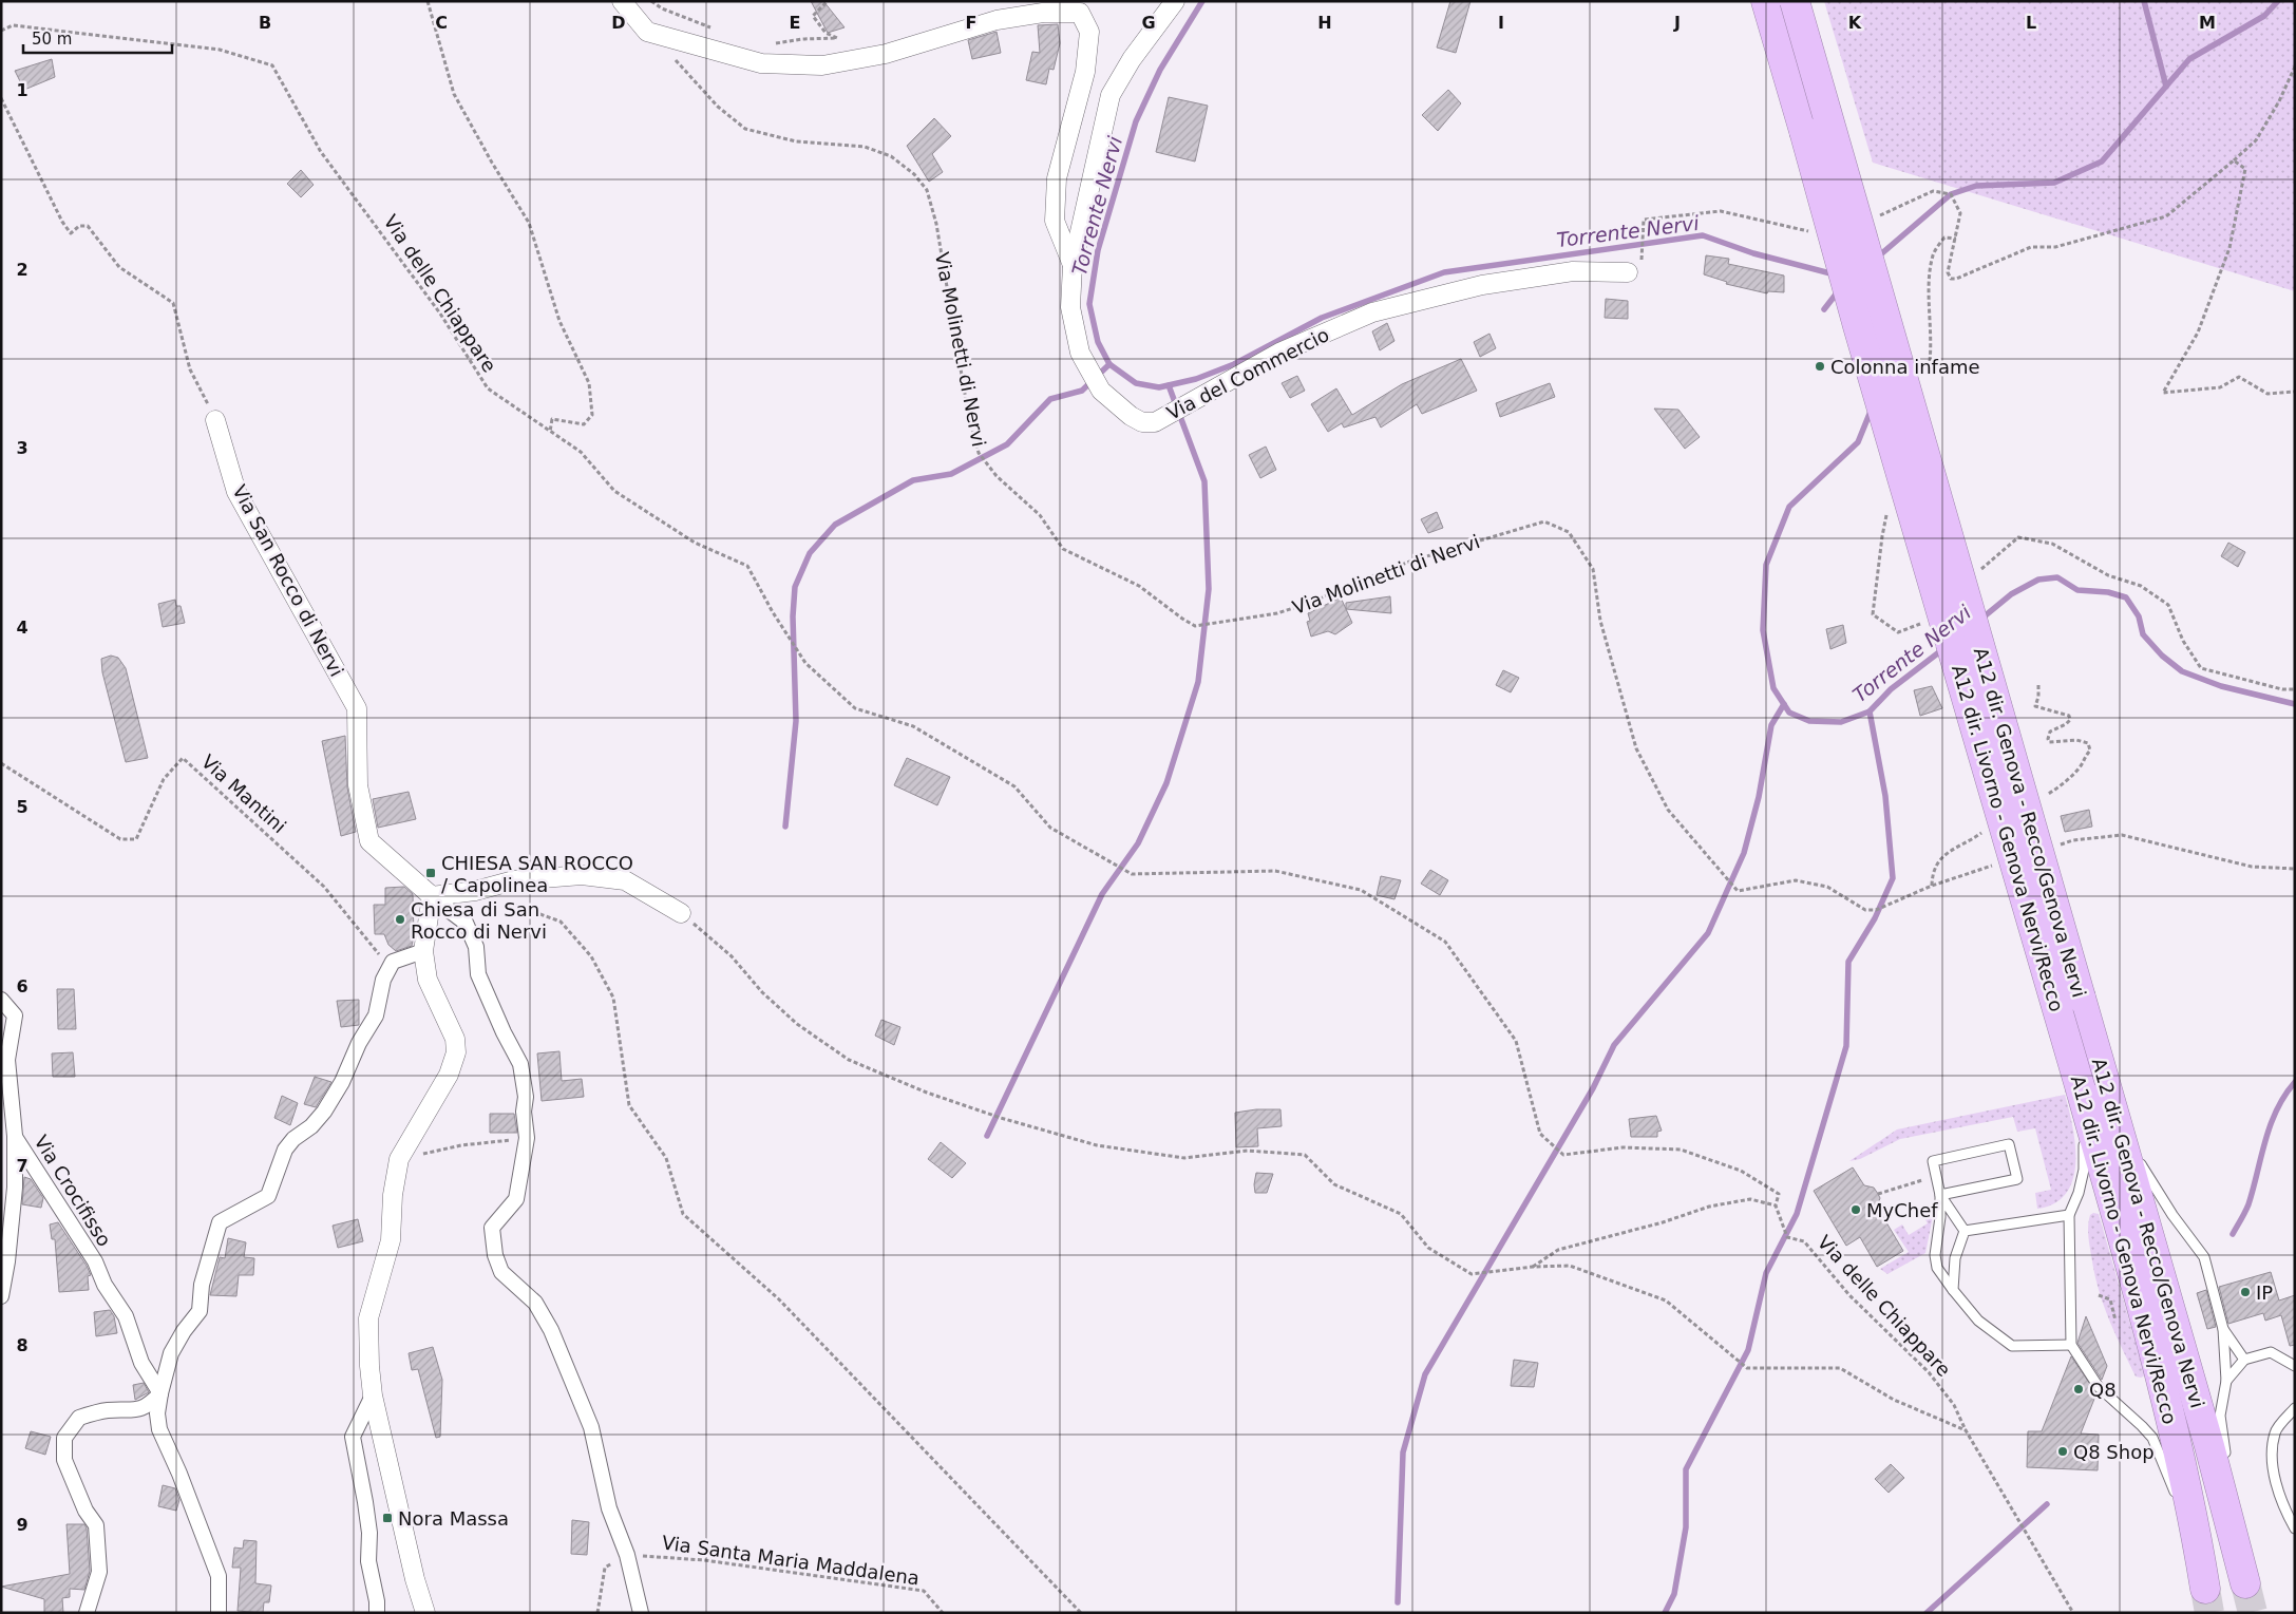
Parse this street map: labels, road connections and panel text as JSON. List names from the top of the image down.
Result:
{
  "streets": {
    "highway": ["A12 dir. Genova - Recco/Genova Nervi", "A12 dir. Livorno - Genova Nervi/Recco"],
    "street": ["Via del Commercio", "Via San Rocco di Nervi", "Via Crocifisso"],
    "path": [
      "Via delle Chiappare",
      "Via Molinetti di Nervi",
      "Via Mantini",
      "Via Santa Maria Maddalena"
    ]
  },
  "crossings": [
    ["A12 dir. Genova - Recco/Genova Nervi", "A12 dir. Livorno - Genova Nervi/Recco"]
  ],
  "water": ["Torrente Nervi"],
  "places": {
    "other": [
      "Colonna infame",
      "Chiesa di San Rocco di Nervi",
      "MyChef",
      "IP",
      "Q8",
      "Q8 Shop"
    ],
    "transit": ["CHIESA SAN ROCCO / Capolinea", "Nora Massa"]
  },
  "scale_bar": "50 m",
  "grid": {
    "columns": [
      "B",
      "C",
      "D",
      "E",
      "F",
      "G",
      "H",
      "I",
      "J",
      "K",
      "L",
      "M"
    ],
    "rows": [
      "1",
      "2",
      "3",
      "4",
      "5",
      "6",
      "7",
      "8",
      "9"
    ]
  }
}
